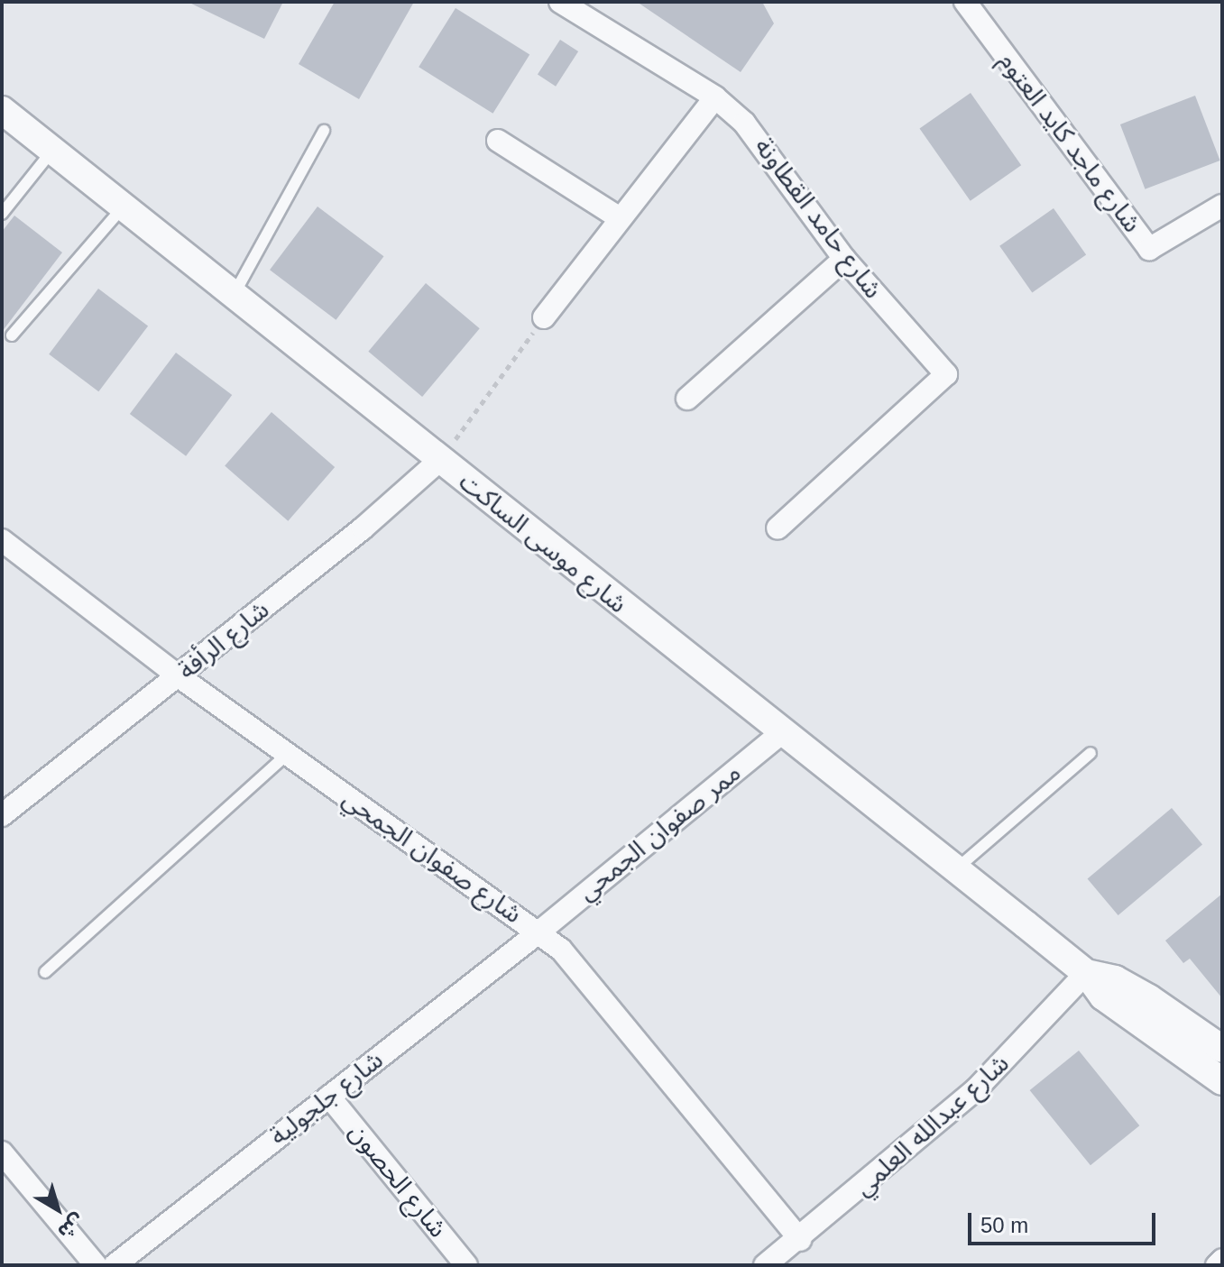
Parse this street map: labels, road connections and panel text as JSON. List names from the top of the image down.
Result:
{
  "streets": {
    "street": [
      "شارع ماجد كايد العتوم",
      "شارع حامد القطاونة",
      "شارع موسى الساكت",
      "شارع الرأفة",
      "ممر صفوان الجمحي",
      "شارع صفوان الجمحي",
      "شارع جلجولية",
      "شارع عبدالله العلمي",
      "شارع الحصون"
    ]
  },
  "crossings": [
    ["شارع موسى الساكت", "شارع الرأفة"],
    ["شارع موسى الساكت", "ممر صفوان الجمحي"],
    ["شارع موسى الساكت", "شارع عبدالله العلمي"],
    ["شارع الرأفة", "شارع صفوان الجمحي"],
    ["ممر صفوان الجمحي", "شارع صفوان الجمحي"],
    ["ممر صفوان الجمحي", "شارع جلجولية"],
    ["شارع صفوان الجمحي", "شارع جلجولية"],
    ["شارع صفوان الجمحي", "شارع عبدالله العلمي"],
    ["شارع جلجولية", "شارع الحصون"]
  ],
  "scale_bar": "50 m",
  "north": "bottom right"
}
